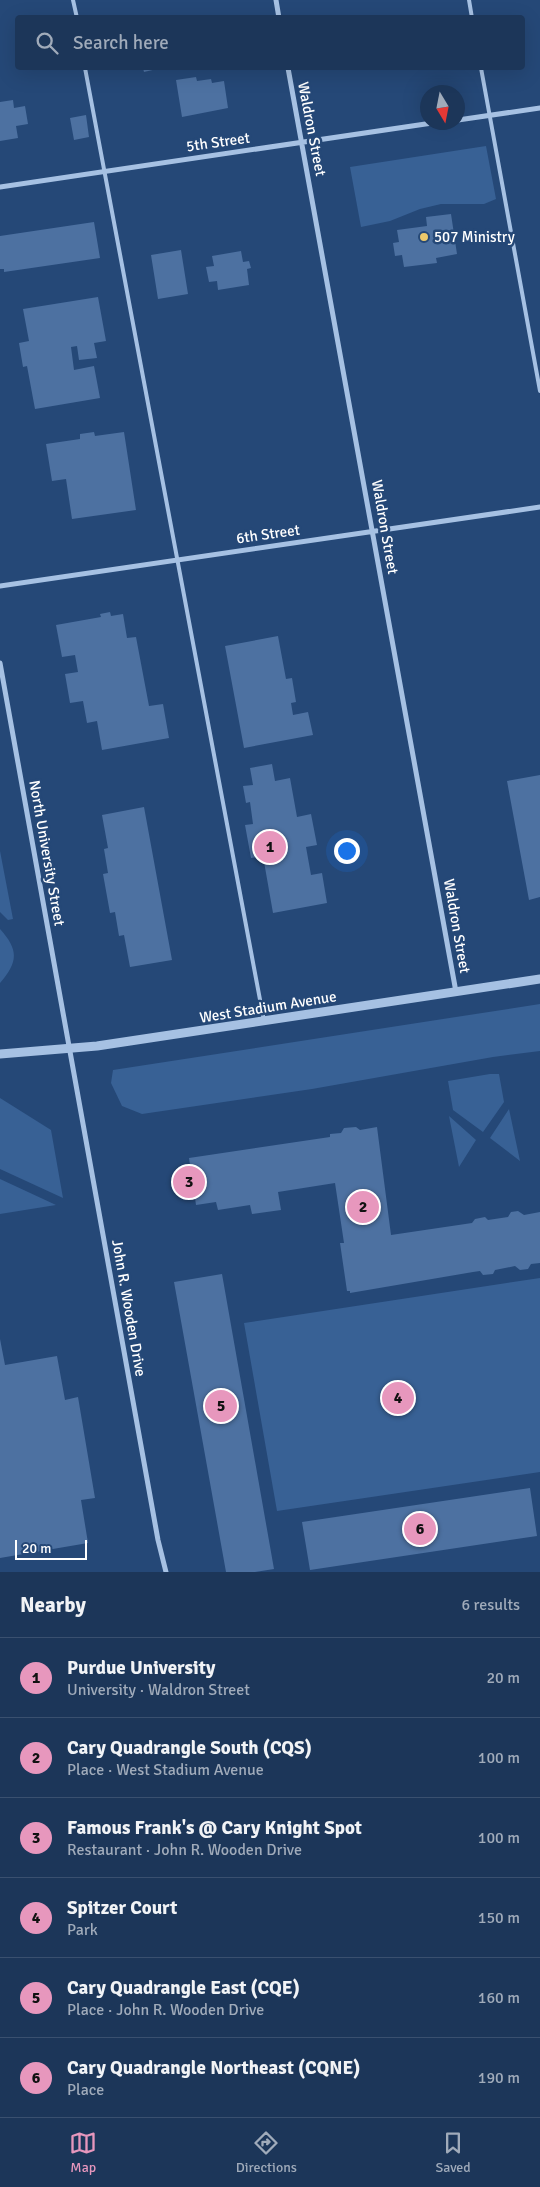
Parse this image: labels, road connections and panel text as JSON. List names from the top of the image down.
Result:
{
  "streets": {
    "street": [
      "Waldron Street",
      "5th Street",
      "6th Street",
      "North University Street",
      "West Stadium Avenue",
      "John R. Wooden Drive"
    ]
  },
  "crossings": [
    ["Waldron Street", "5th Street"],
    ["Waldron Street", "6th Street"],
    ["Waldron Street", "West Stadium Avenue"],
    ["North University Street", "West Stadium Avenue"],
    ["North University Street", "John R. Wooden Drive"],
    ["West Stadium Avenue", "John R. Wooden Drive"]
  ],
  "places": ["507 Ministry"],
  "scale_bar": "20 m",
  "north": "bottom",
  "page": {
    "search": "Search here",
    "pins": [
      "1",
      "3",
      "2",
      "4",
      "5",
      "6"
    ],
    "scale": "20 m",
    "heading": ["Nearby", "6 results"],
    "list": [
      {
        "mark": "1",
        "name": "Purdue University",
        "note": "University · Waldron Street",
        "value": "20 m"
      },
      {
        "mark": "2",
        "name": "Cary Quadrangle South (CQS)",
        "note": "Place · West Stadium Avenue",
        "value": "100 m"
      },
      {
        "mark": "3",
        "name": "Famous Frank's @ Cary Knight Spot",
        "note": "Restaurant · John R. Wooden Drive",
        "value": "100 m"
      },
      {
        "mark": "4",
        "name": "Spitzer Court",
        "note": "Park",
        "value": "150 m"
      },
      {
        "mark": "5",
        "name": "Cary Quadrangle East (CQE)",
        "note": "Place · John R. Wooden Drive",
        "value": "160 m"
      },
      {
        "mark": "6",
        "name": "Cary Quadrangle Northeast (CQNE)",
        "note": "Place",
        "value": "190 m"
      }
    ],
    "nav": ["Map", "Directions", "Saved"]
  }
}
